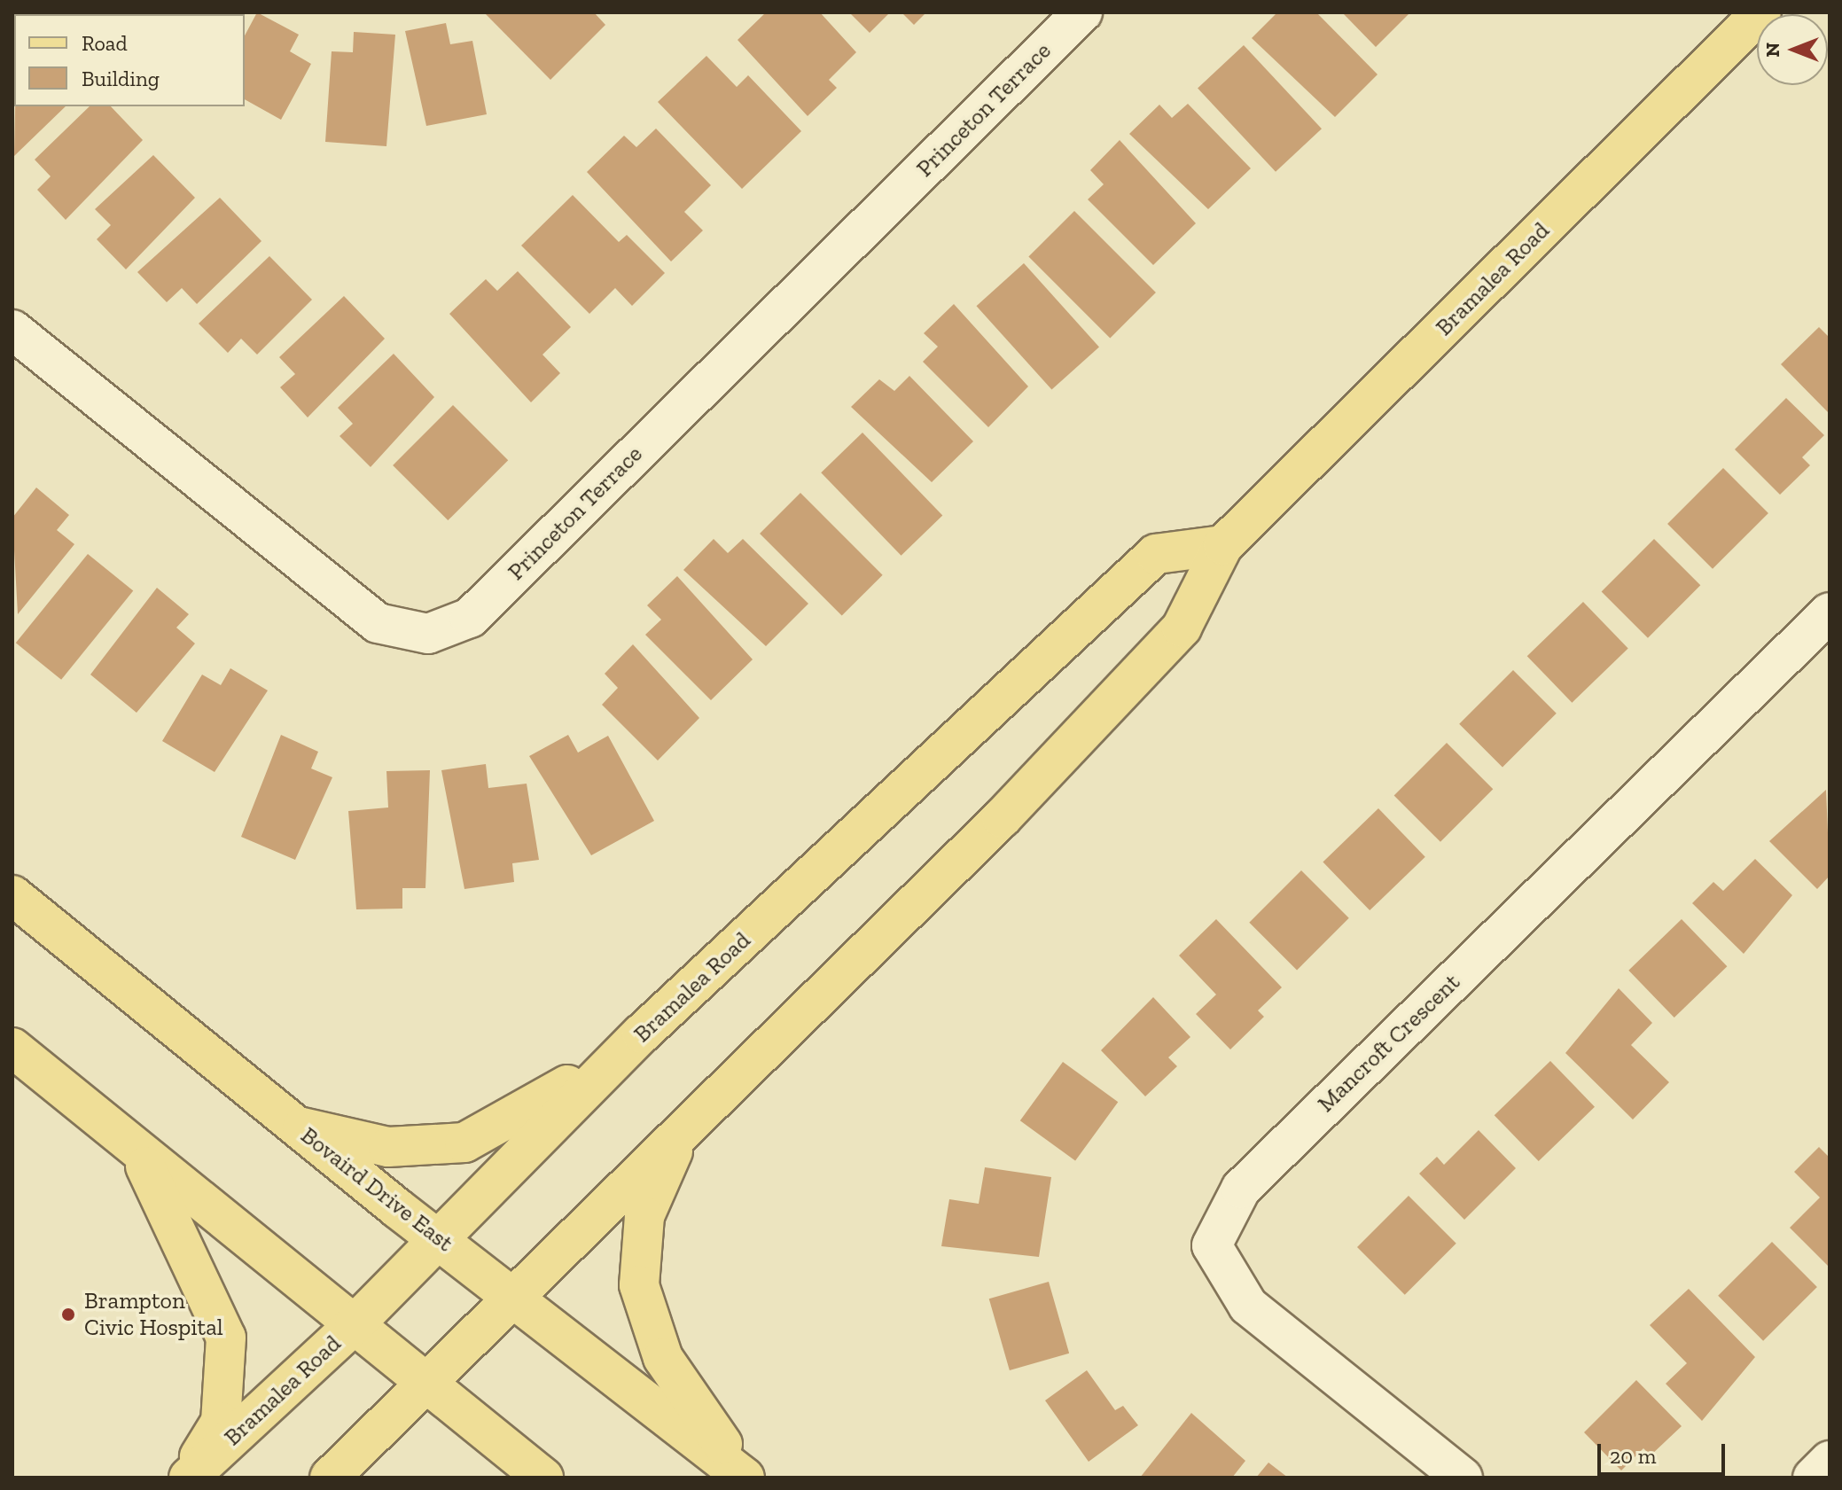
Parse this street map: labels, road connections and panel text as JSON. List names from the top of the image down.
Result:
{
  "streets": {
    "main road": ["Bramalea Road", "Bovaird Drive East"],
    "street": ["Princeton Terrace", "Mancroft Crescent"]
  },
  "crossings": [
    ["Bramalea Road", "Bovaird Drive East"]
  ],
  "places": ["Brampton Civic Hospital"],
  "legend": ["Road", "Building"],
  "scale_bar": "20 m",
  "north": "left"
}
